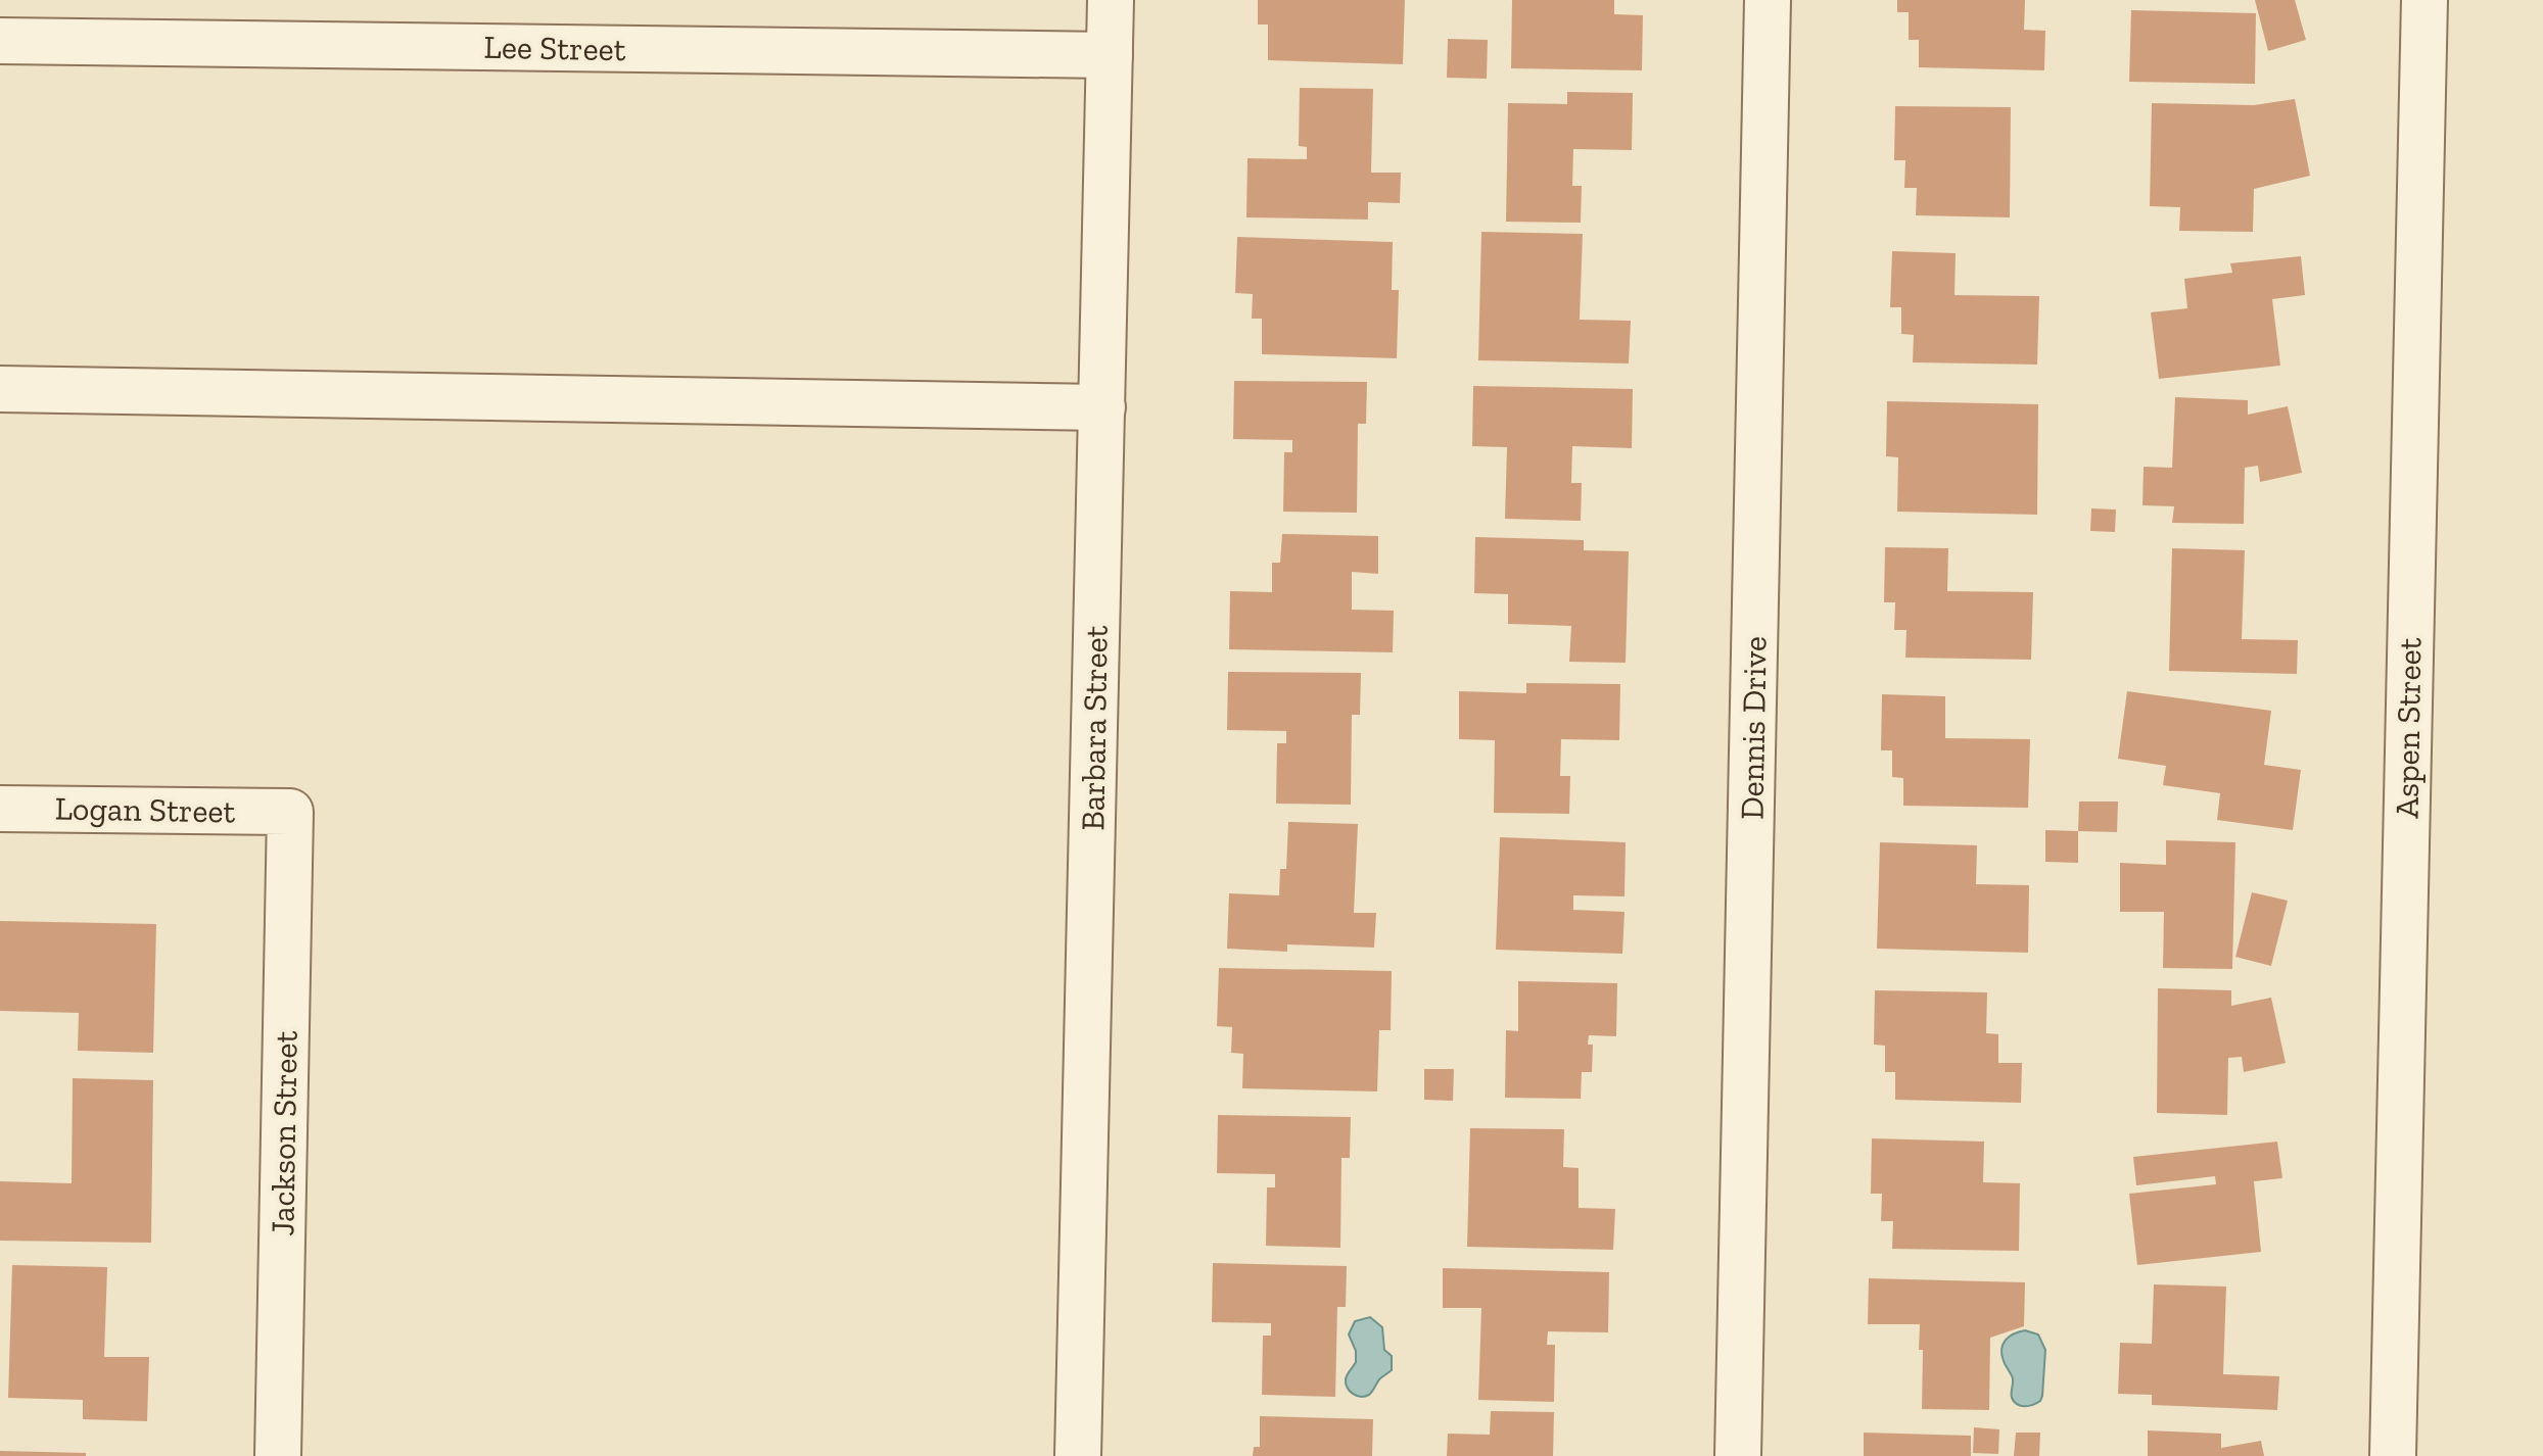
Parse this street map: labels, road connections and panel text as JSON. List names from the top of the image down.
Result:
{
  "streets": {
    "street": [
      "Lee Street",
      "Barbara Street",
      "Dennis Drive",
      "Aspen Street",
      "Logan Street",
      "Jackson Street"
    ]
  },
  "crossings": [
    ["Lee Street", "Barbara Street"],
    ["Logan Street", "Jackson Street"]
  ]
}
